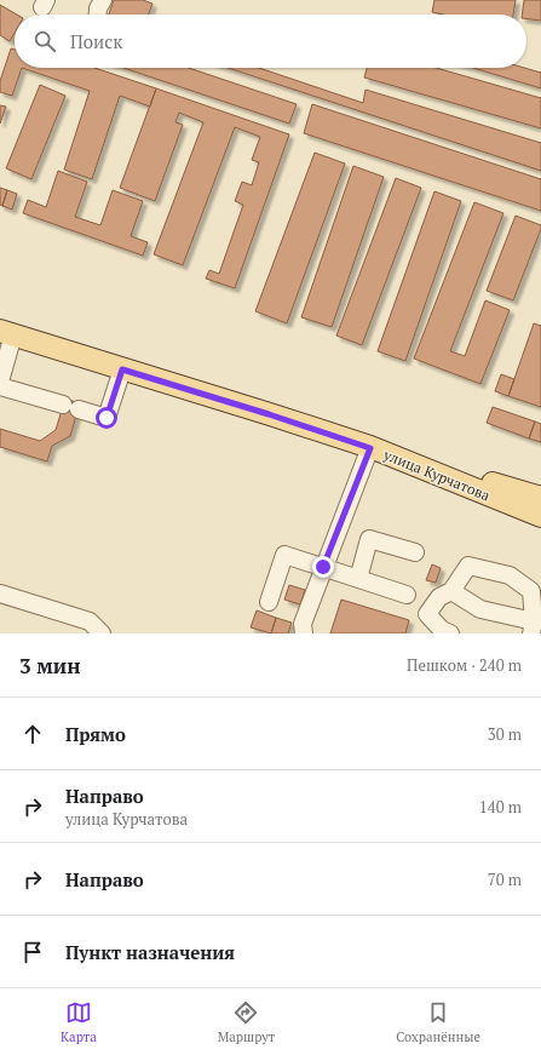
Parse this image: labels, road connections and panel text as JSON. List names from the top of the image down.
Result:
{
  "streets": {
    "main road": ["улица Курчатова"]
  },
  "page": {
    "search": "Поиск",
    "heading": ["3 мин", "Пешком · 240 m"],
    "list": [
      ["Прямо", "30 m"],
      ["Направо", "улица Курчатова", "140 m"],
      ["Направо", "70 m"],
      "Пункт назначения"
    ],
    "nav": ["Карта", "Маршрут", "Сохранённые"]
  }
}
